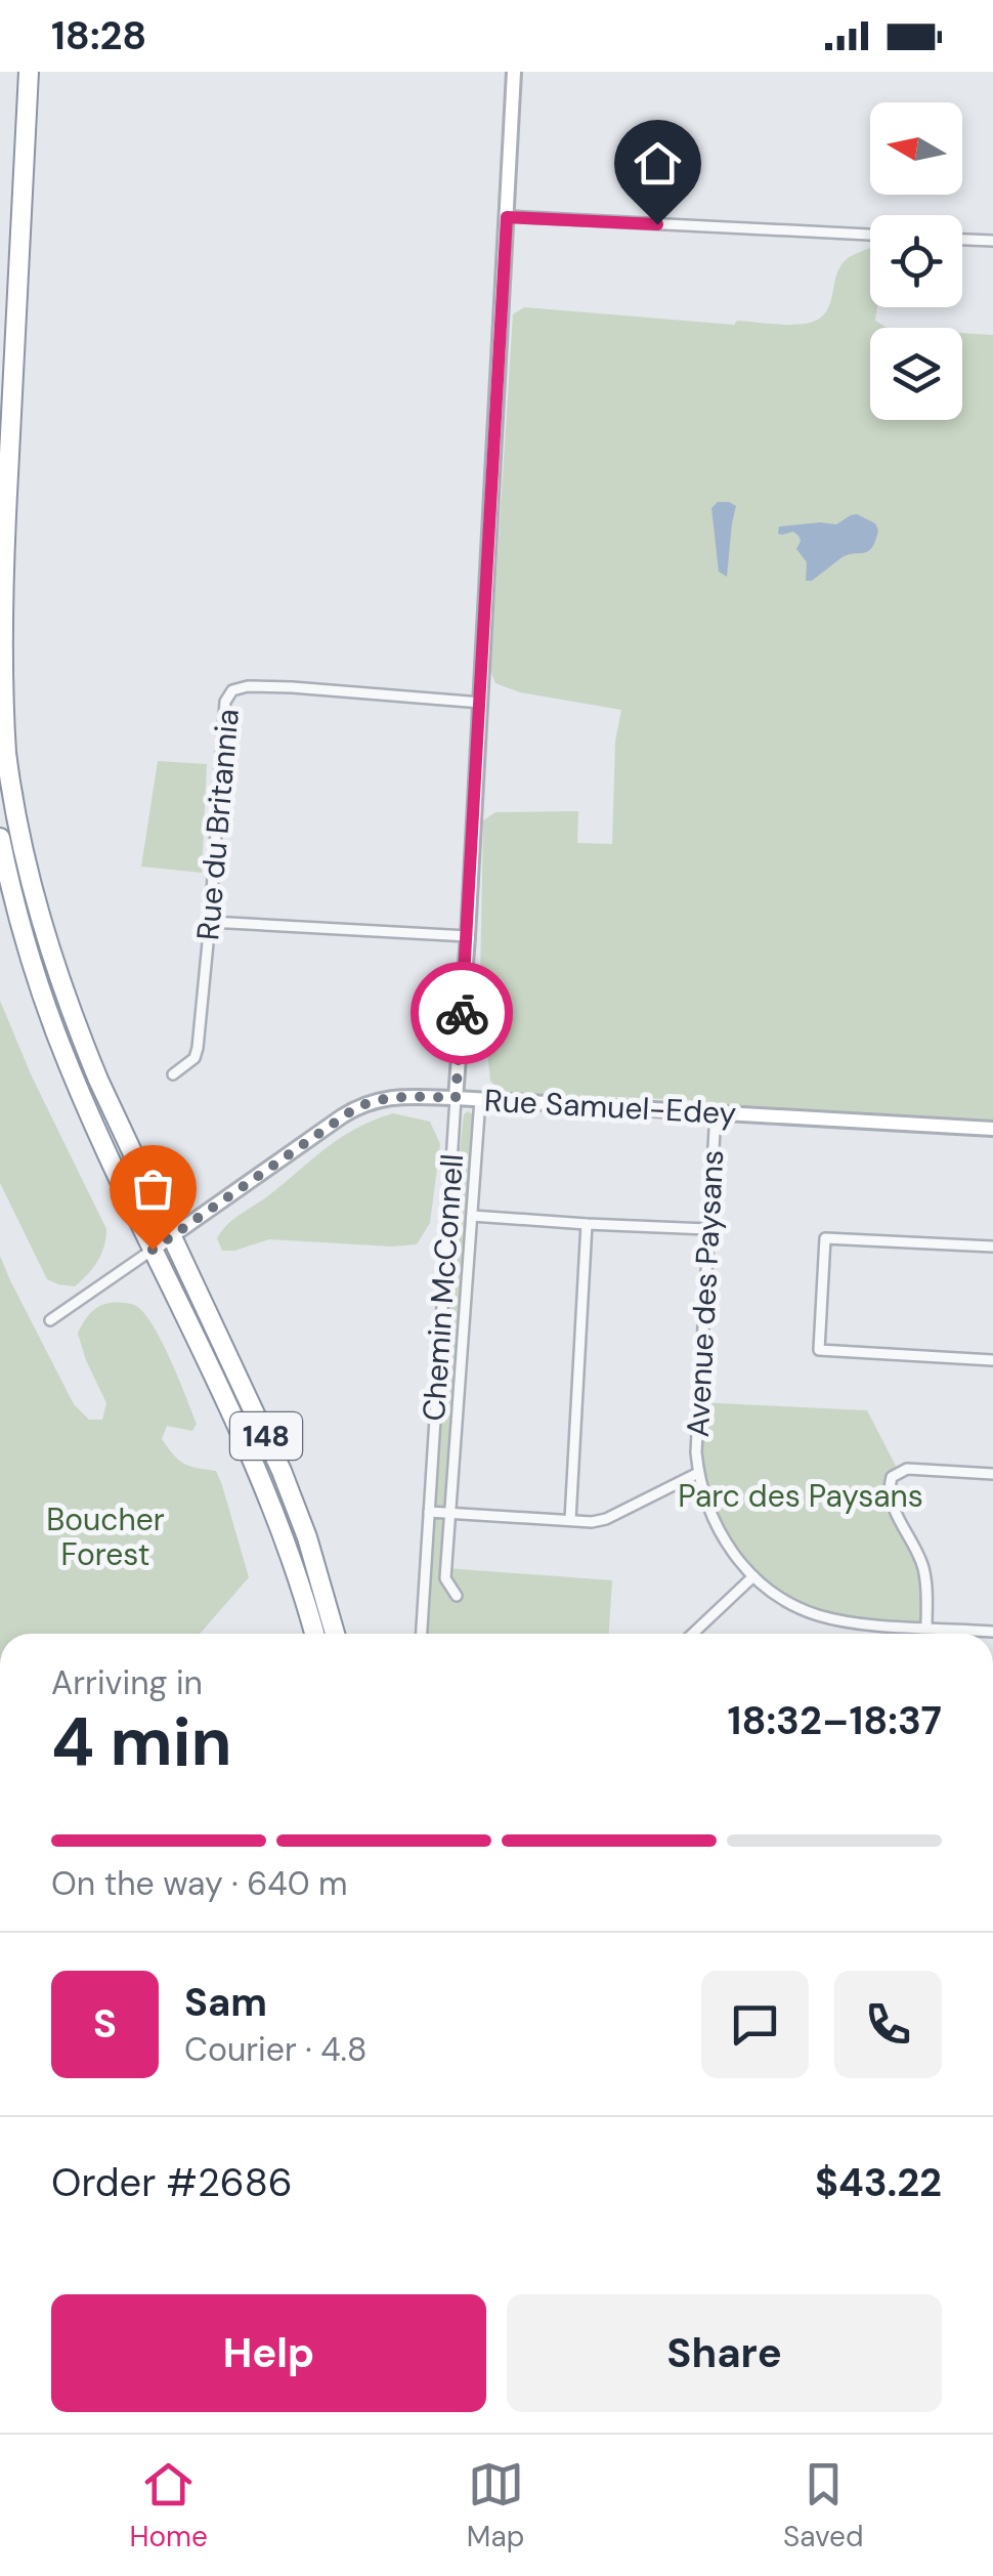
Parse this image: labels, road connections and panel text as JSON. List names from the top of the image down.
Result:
{
  "streets": {
    "highway": ["148"],
    "street": [
      "Rue du Britannia",
      "Rue Samuel-Edey",
      "Chemin McConnell",
      "Avenue des Paysans"
    ]
  },
  "crossings": [
    ["Rue du Britannia", "Chemin McConnell"],
    ["Rue Samuel-Edey", "Chemin McConnell"],
    ["Rue Samuel-Edey", "Avenue des Paysans"],
    ["Rue Samuel-Edey", "148"]
  ],
  "parks": ["Parc des Paysans", "Boucher Forest"],
  "north": "left",
  "page": {
    "status": "18:28",
    "heading": ["4 min", "Arriving in", "18:32–18:37"],
    "panel": [
      "Sam",
      "Courier · 4.8",
      "Order #2686",
      "$43.22"
    ],
    "bar": "On the way · 640 m",
    "round": "S",
    "buttons": ["Help", "Share"],
    "tabs": ["Home", "Map", "Saved"]
  }
}
